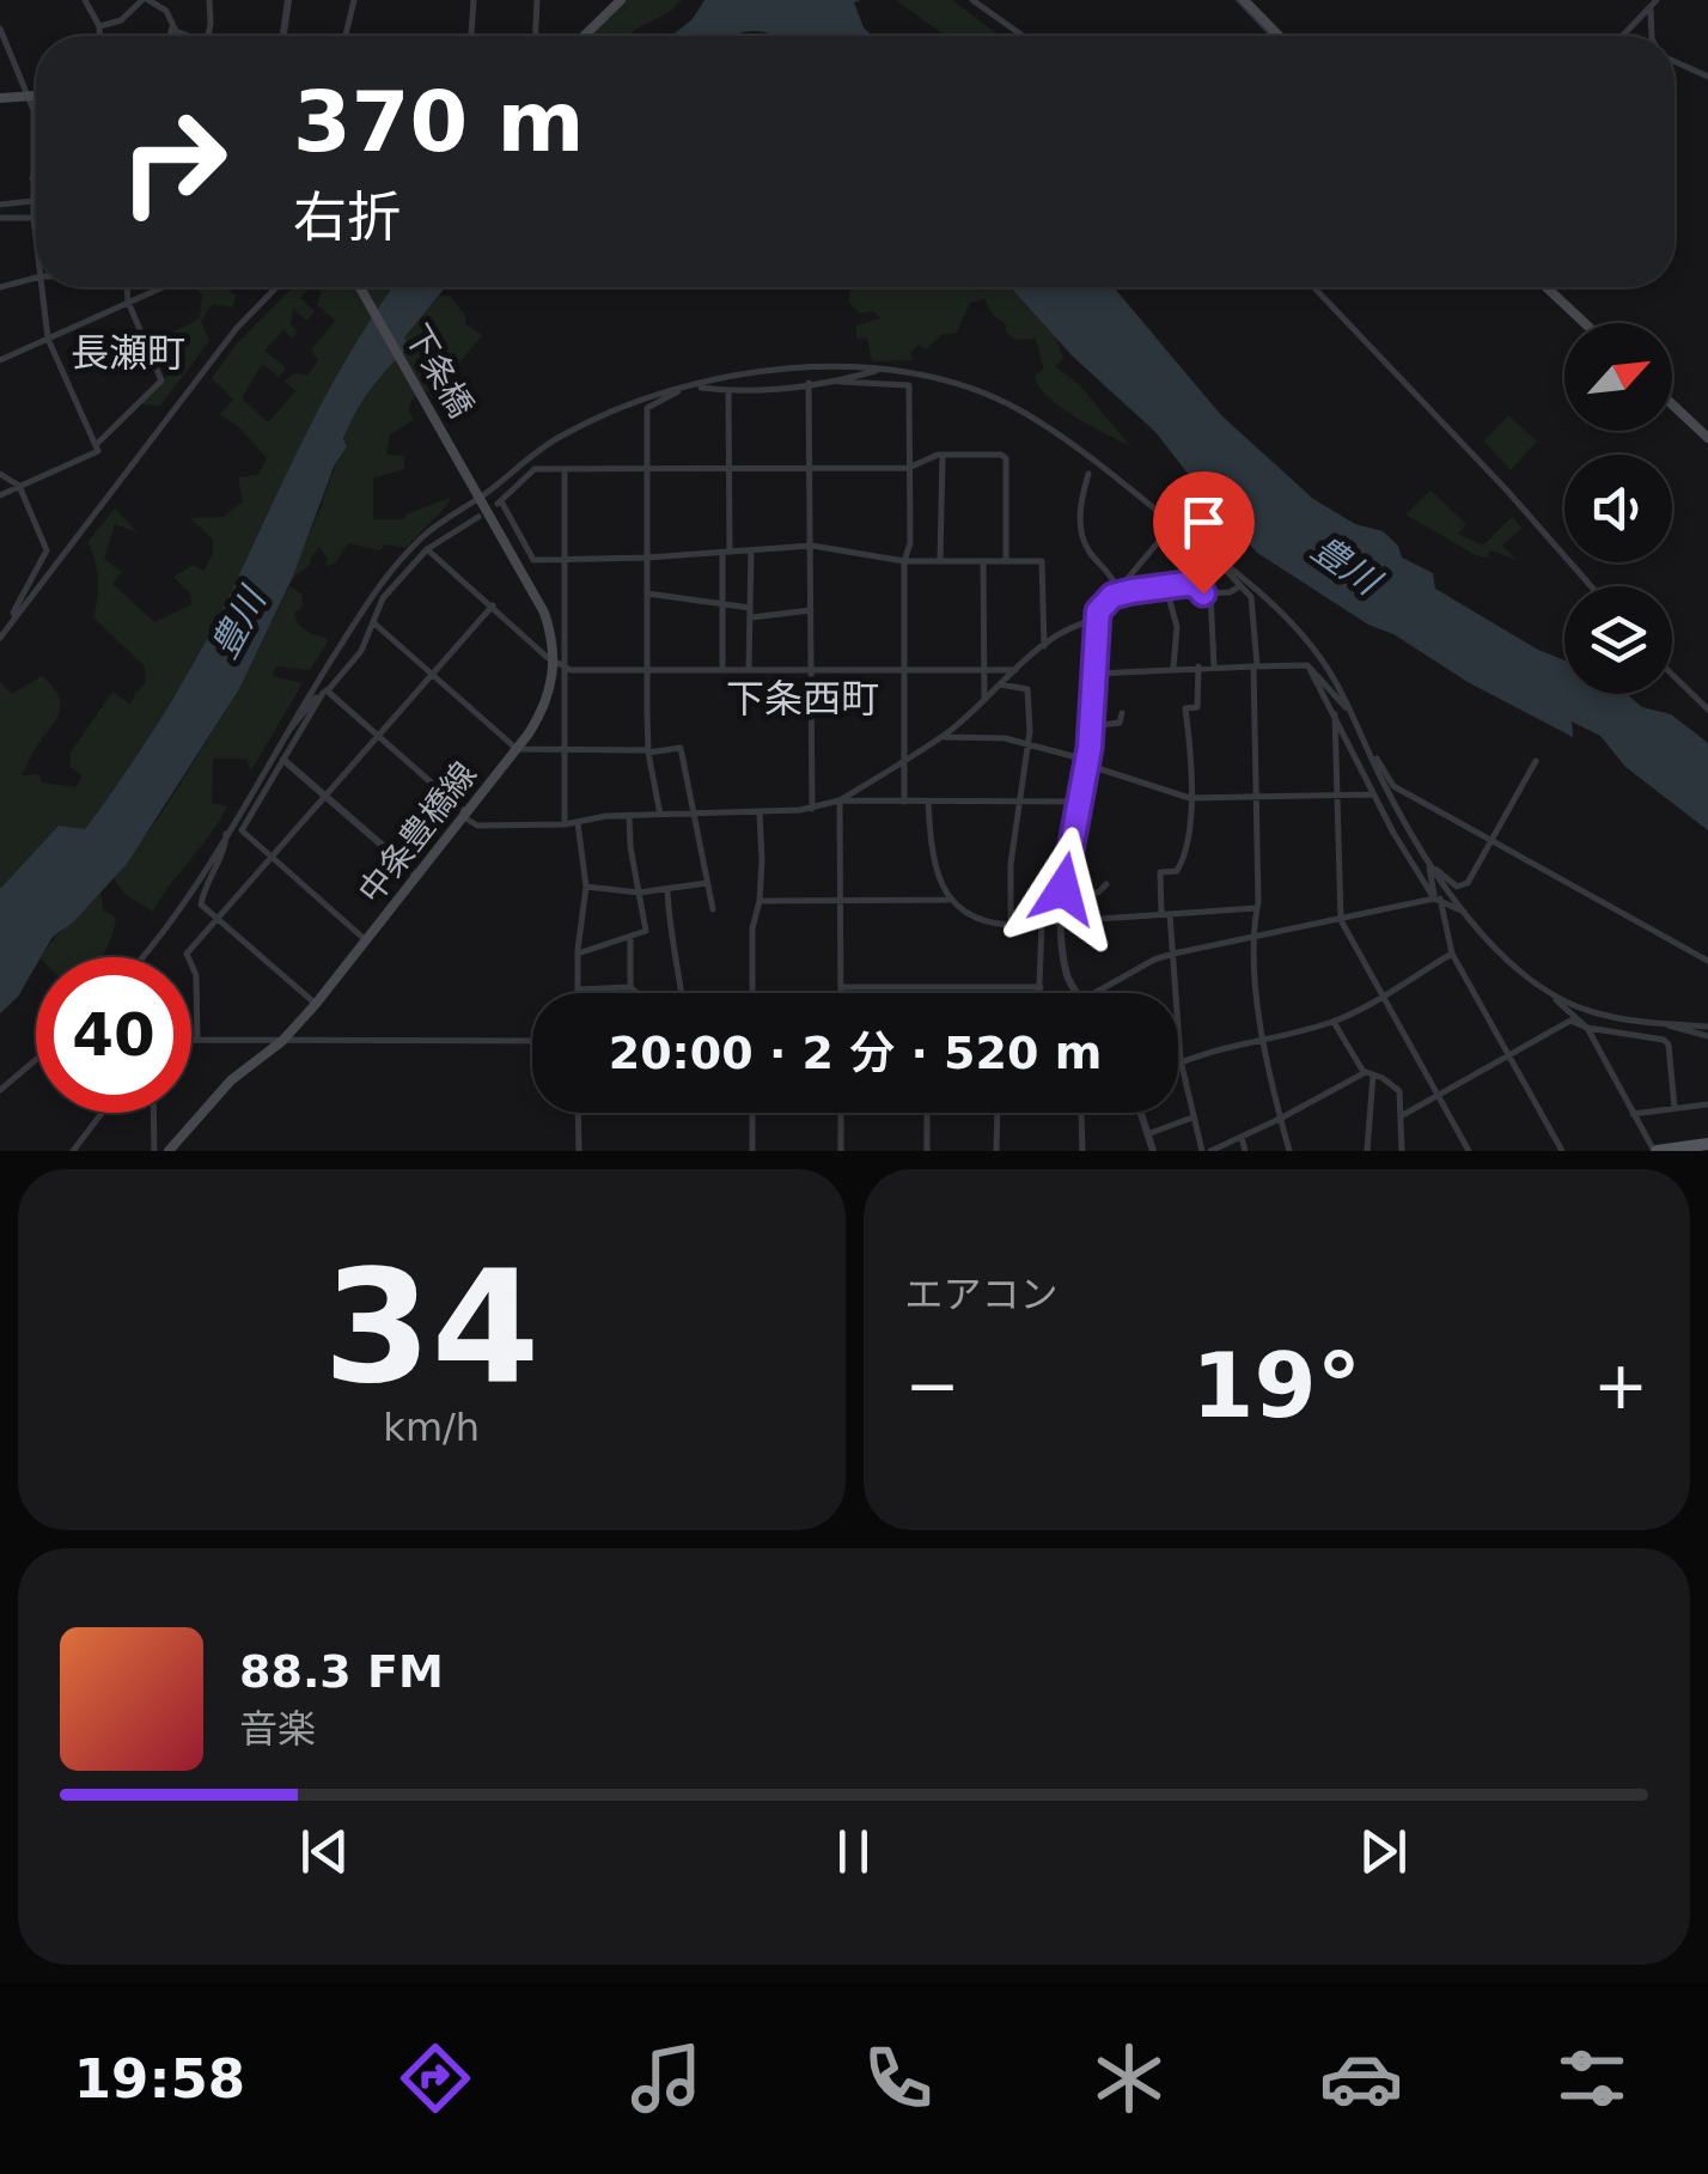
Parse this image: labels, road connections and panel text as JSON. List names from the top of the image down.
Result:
{
  "streets": {
    "main road": ["下条橋", "中条豊橋線"]
  },
  "districts": ["長瀬町", "下条西町"],
  "water": ["豊川"],
  "north": "top right",
  "page": {
    "turn": ["370 m", "右折"],
    "limit": "40",
    "trip": "20:00 · 2 分 · 520 m",
    "tile": [
      ["34", "km/h"],
      "エアコン"
    ],
    "heat": ["−", "19°", "+"],
    "song": ["88.3 FM", "音楽"],
    "tabs": "19:58"
  }
}
